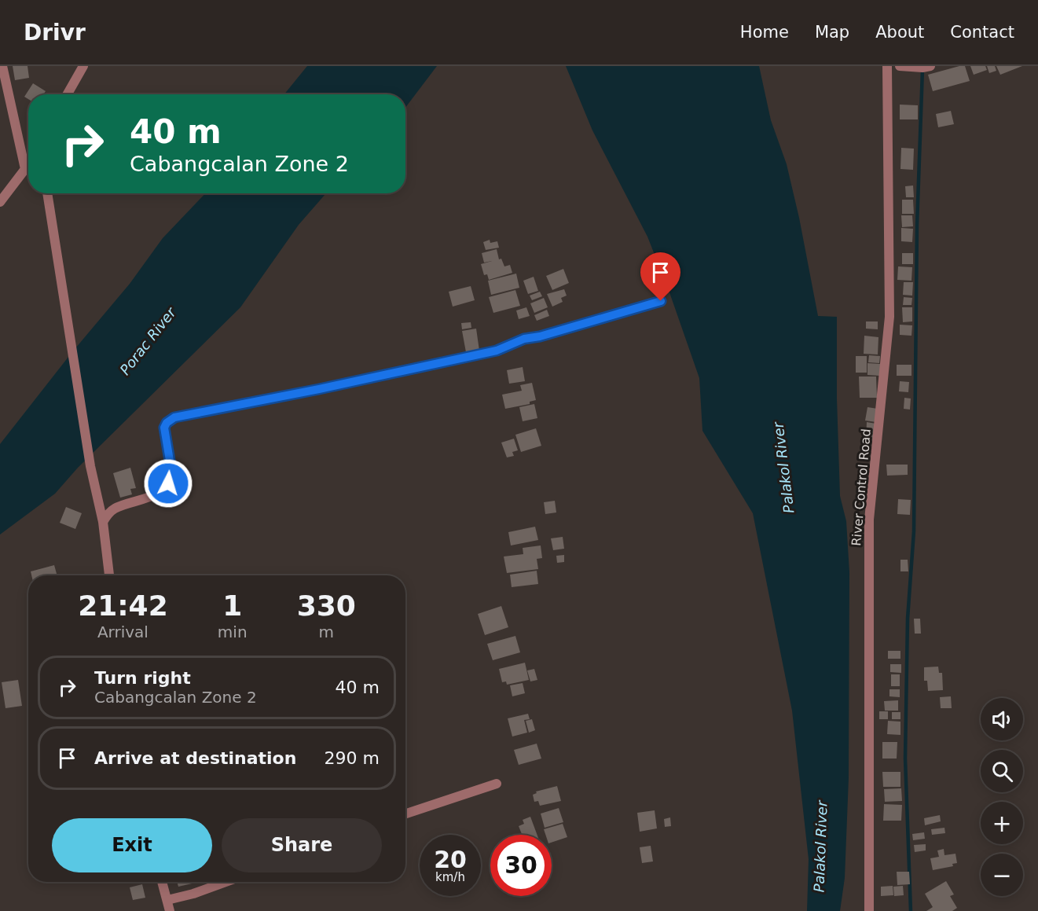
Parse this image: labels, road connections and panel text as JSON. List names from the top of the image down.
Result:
{
  "streets": {
    "street": ["River Control Road"]
  },
  "water": ["Porac River", "Palakol River"],
  "page": {
    "header": "Drivr",
    "nav": [
      "Home",
      "Map",
      "About",
      "Contact"
    ],
    "turn": ["40 m", "Cabangcalan Zone 2"],
    "eta": [
      "21:42",
      "Arrival",
      "1",
      "min",
      "330",
      "m"
    ],
    "list": [
      {
        "name": "Turn right",
        "note": "Cabangcalan Zone 2",
        "value": "40 m"
      },
      {
        "name": "Arrive at destination",
        "value": "290 m"
      }
    ],
    "map_buttons": ["+", "−"],
    "buttons": ["Exit", "Share"],
    "speed": "20 km/h",
    "limit": "30"
  }
}
